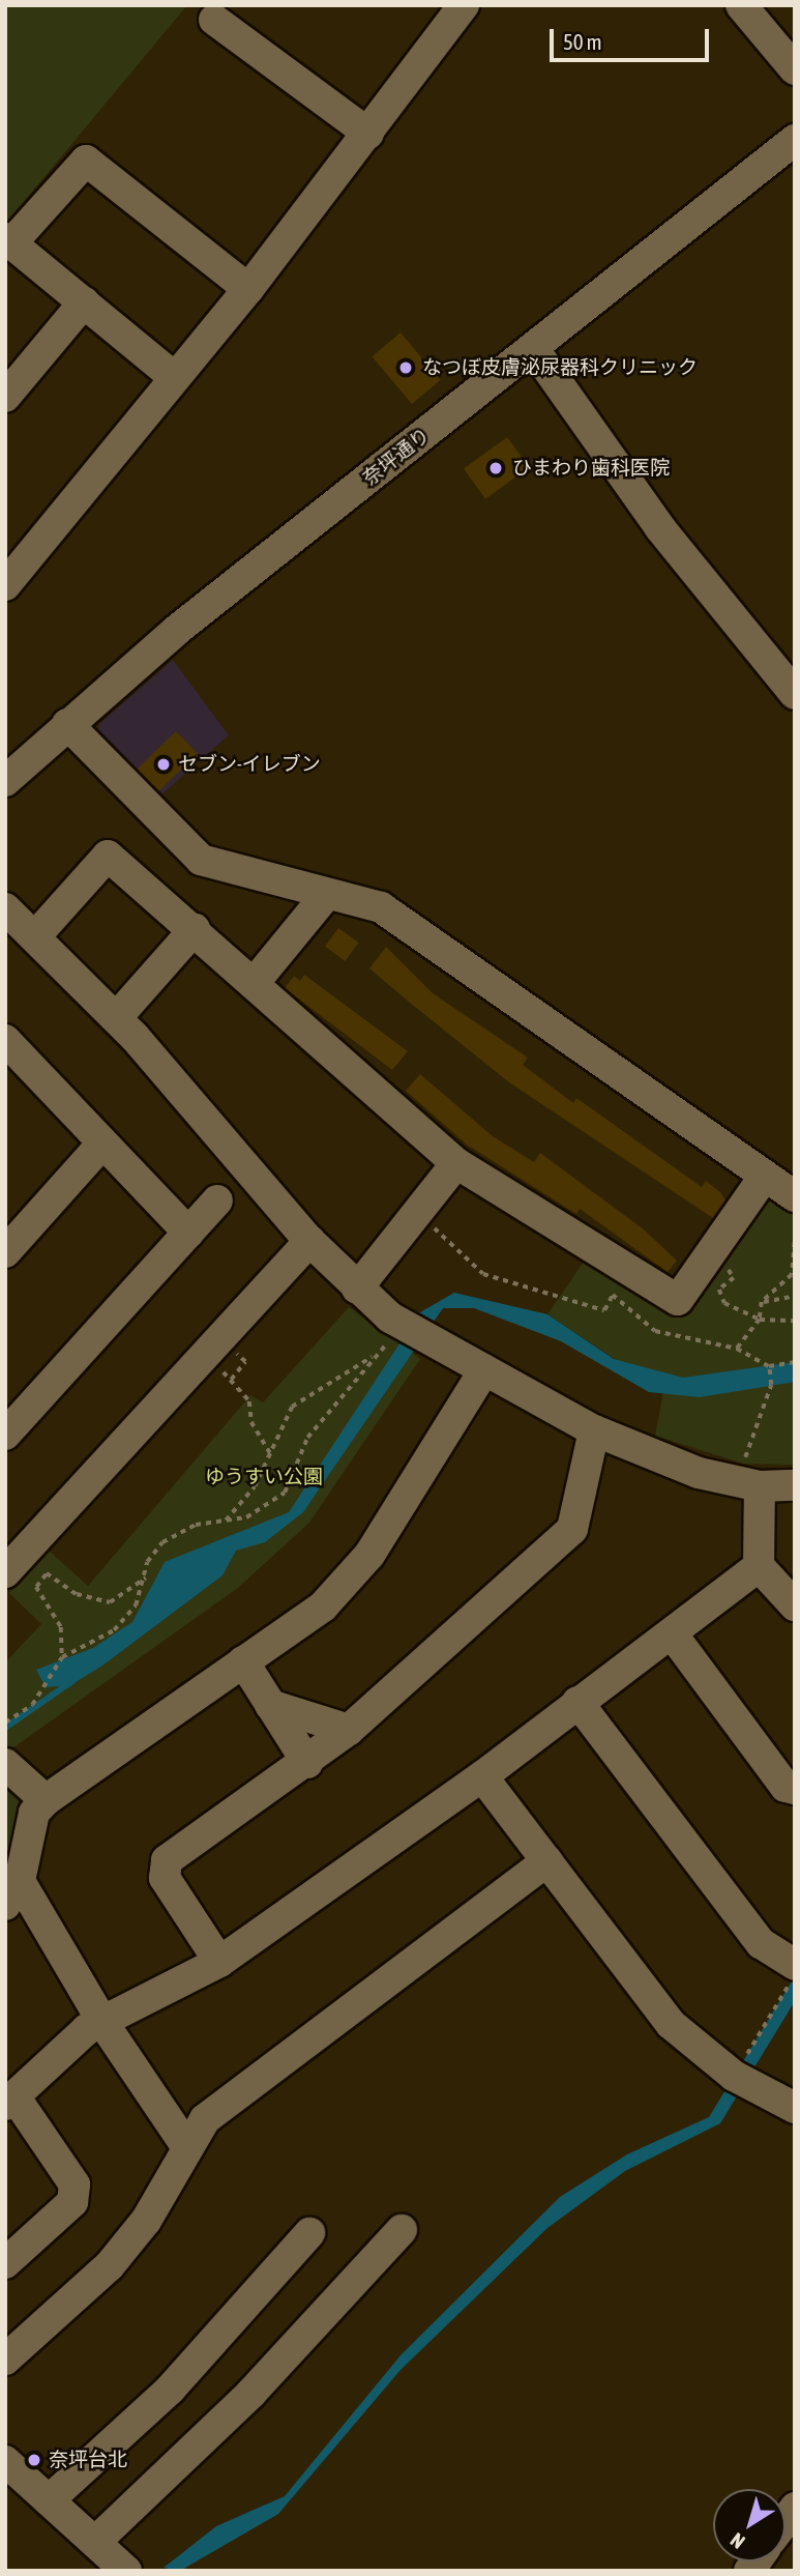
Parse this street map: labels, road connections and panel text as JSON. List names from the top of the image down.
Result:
{
  "streets": {
    "street": ["奈坪通り"]
  },
  "parks": ["ゆうすい公園"],
  "places": [
    "なつぼ皮膚泌尿器科クリニック",
    "ひまわり歯科医院",
    "セブン-イレブン",
    "奈坪台北"
  ],
  "scale_bar": "50 m",
  "north": "bottom left"
}
